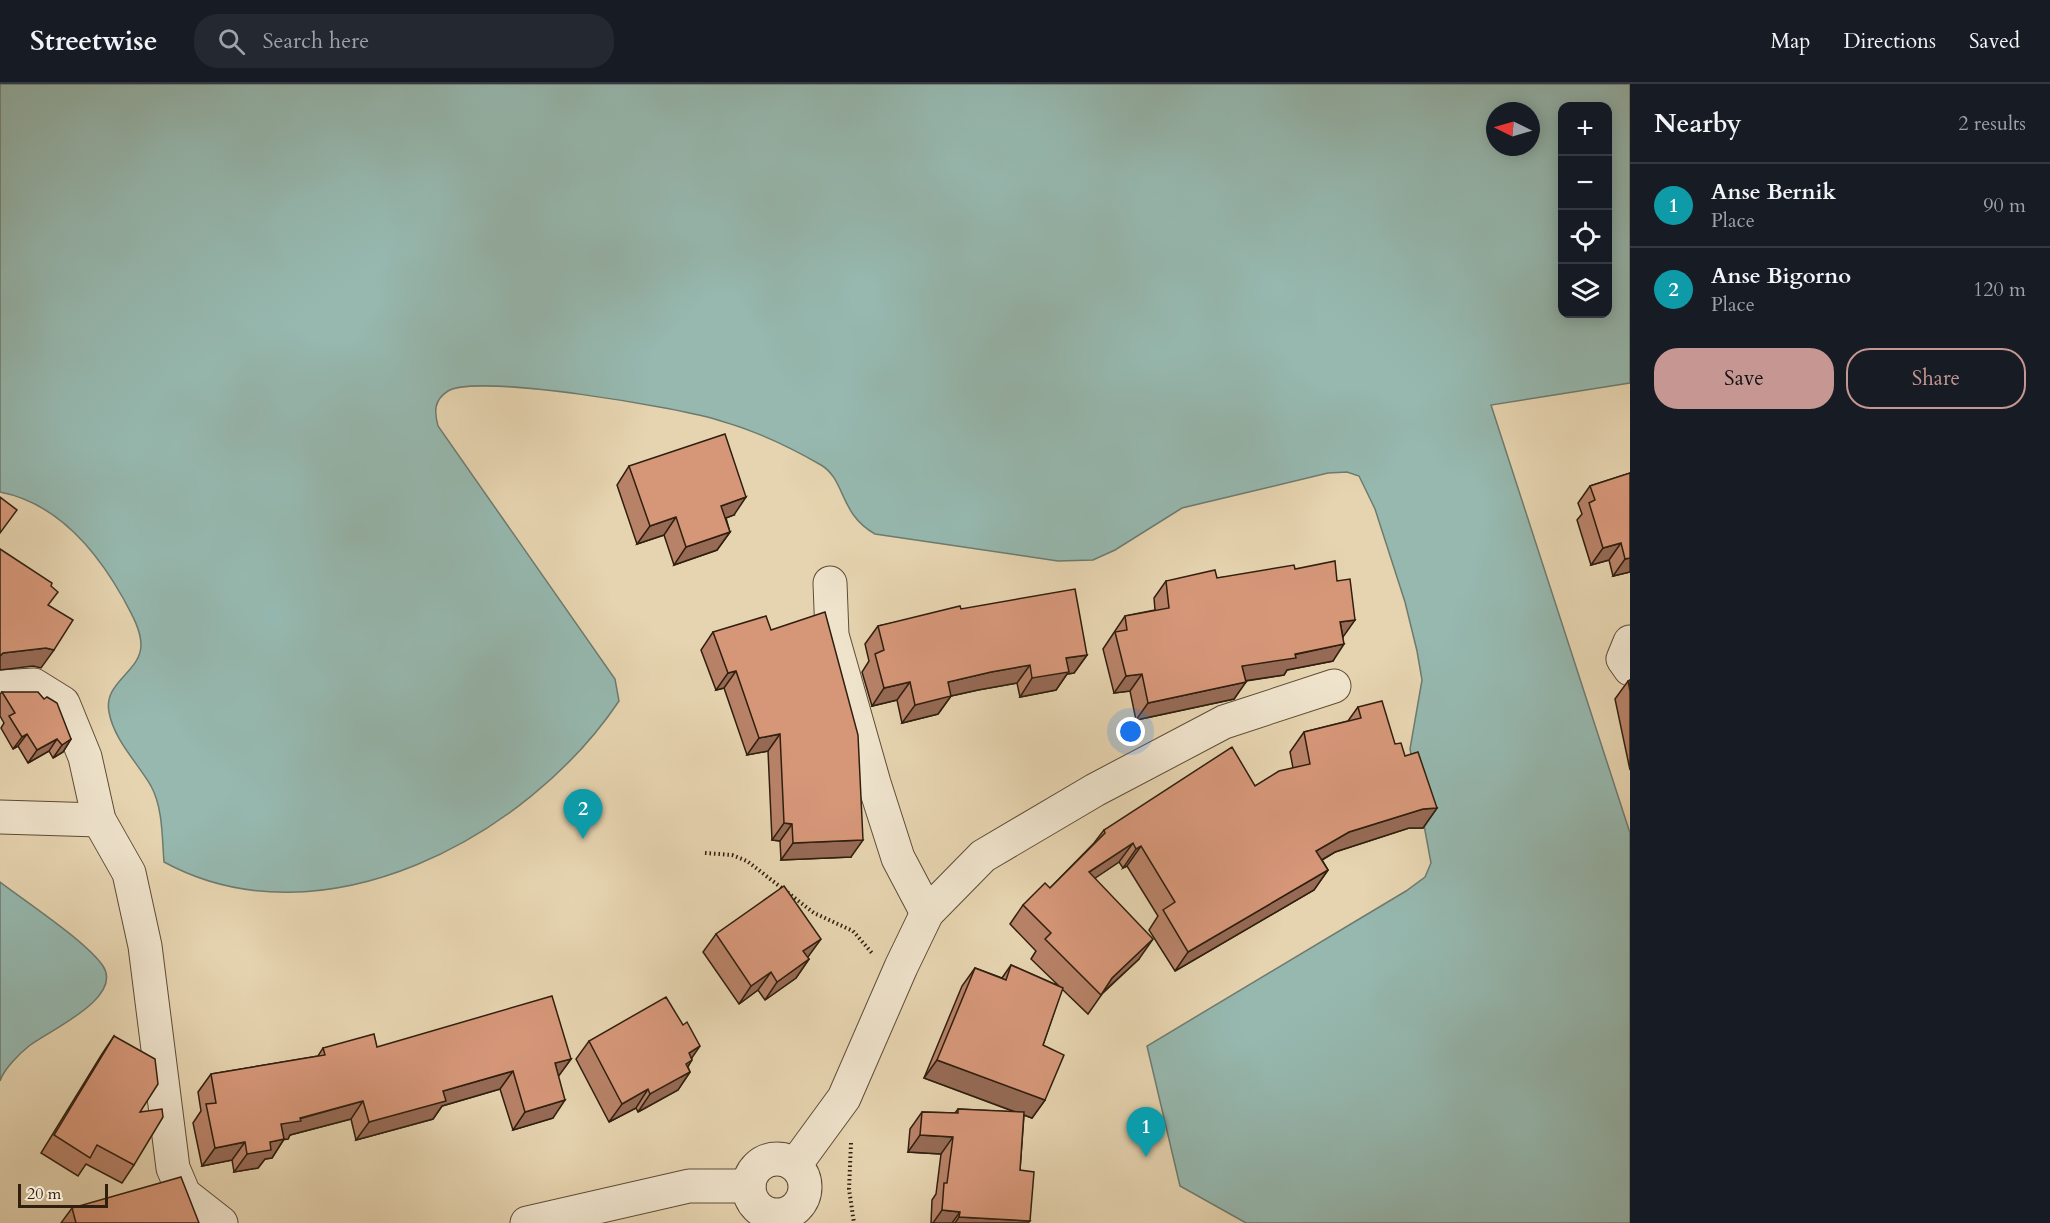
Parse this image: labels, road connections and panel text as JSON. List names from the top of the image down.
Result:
{
  "scale_bar": "20 m",
  "north": "left",
  "page": {
    "header": "Streetwise",
    "search": "Search here",
    "nav": ["Map", "Directions", "Saved"],
    "heading": ["Nearby", "2 results"],
    "map_buttons": ["+", "−"],
    "list": [
      {
        "mark": "1",
        "name": "Anse Bernik",
        "note": "Place",
        "value": "90 m"
      },
      {
        "mark": "2",
        "name": "Anse Bigorno",
        "note": "Place",
        "value": "120 m"
      }
    ],
    "buttons": ["Save", "Share"],
    "pins": ["2", "1"],
    "scale": "20 m"
  }
}
